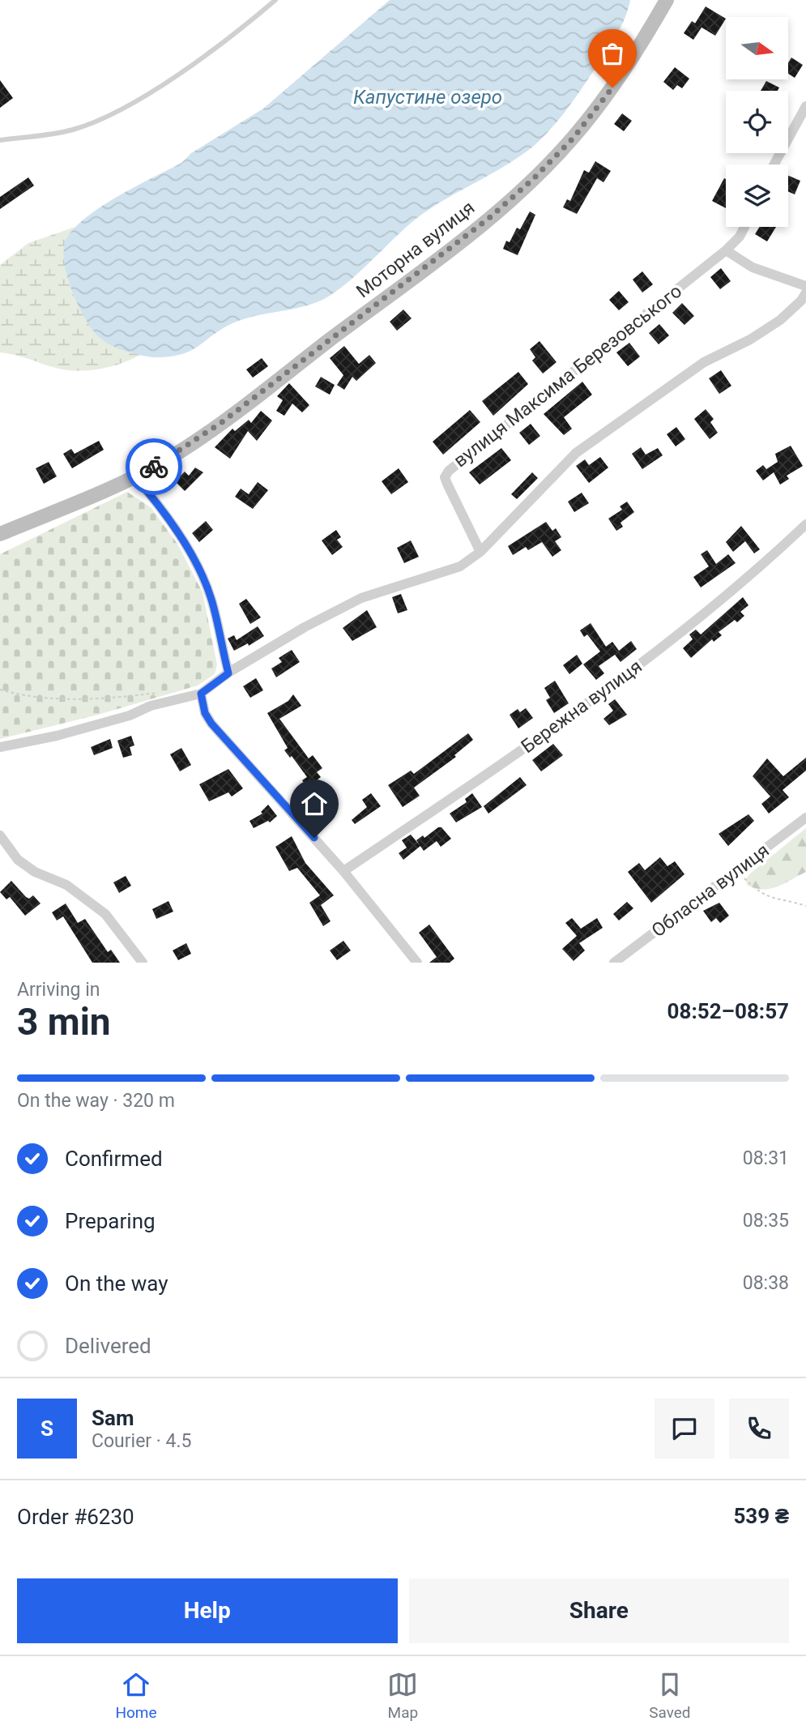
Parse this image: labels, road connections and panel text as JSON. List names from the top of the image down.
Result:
{
  "streets": {
    "street": [
      "Моторна вулиця",
      "вулиця Максима Березовського",
      "Бережна вулиця",
      "Обласна вулиця"
    ]
  },
  "water": ["Капустине озеро"],
  "north": "right",
  "page": {
    "heading": ["3 min", "Arriving in", "08:52–08:57"],
    "panel": [
      "Sam",
      "Courier · 4.5",
      "Order #6230",
      "539 ₴"
    ],
    "bar": "On the way · 320 m",
    "list": [
      ["Confirmed", "08:31"],
      ["Preparing", "08:35"],
      ["On the way", "08:38"],
      "Delivered"
    ],
    "round": "S",
    "buttons": ["Help", "Share"],
    "tabs": ["Home", "Map", "Saved"]
  }
}
